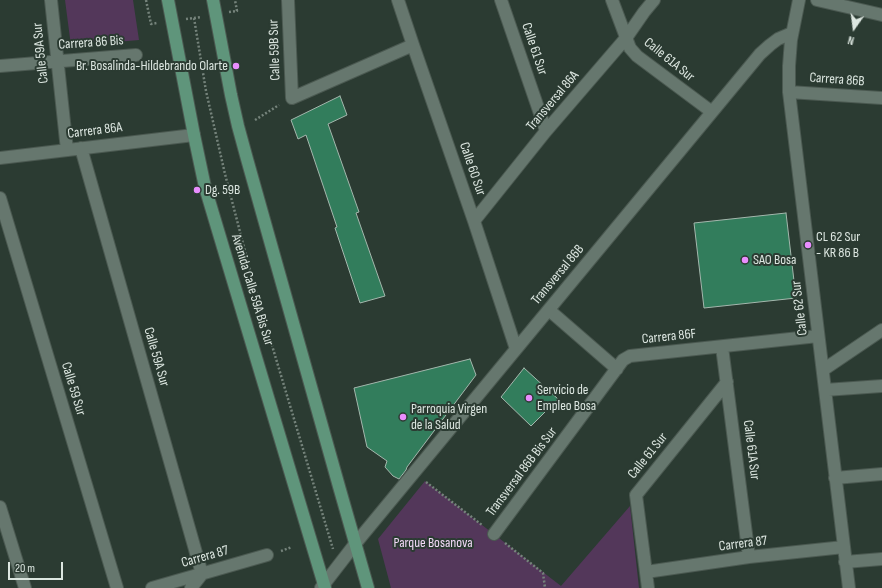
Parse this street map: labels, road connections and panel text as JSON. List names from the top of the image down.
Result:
{
  "streets": {
    "main road": ["Avenida Calle 59A Bis Sur"],
    "street": [
      "Carrera 86 Bis",
      "Calle 61 Sur",
      "Calle 59B Sur",
      "Calle 59A Sur",
      "Calle 61A Sur",
      "Carrera 86B",
      "Transversal 86A",
      "Carrera 86A",
      "Calle 60 Sur",
      "Transversal 86B",
      "Calle 62 Sur",
      "Carrera 86F",
      "Calle 59 Sur",
      "Transversal 86B Bis Sur",
      "Carrera 87"
    ]
  },
  "crossings": [
    ["Carrera 86 Bis", "Calle 59A Sur"],
    ["Calle 61 Sur", "Calle 61A Sur"],
    ["Calle 61 Sur", "Transversal 86A"],
    ["Calle 61 Sur", "Carrera 87"],
    ["Calle 59A Sur", "Carrera 86A"],
    ["Calle 59A Sur", "Carrera 87"],
    ["Calle 61A Sur", "Transversal 86A"],
    ["Calle 61A Sur", "Transversal 86B"],
    ["Calle 61A Sur", "Carrera 86F"],
    ["Calle 61A Sur", "Carrera 87"],
    ["Carrera 86B", "Calle 62 Sur"],
    ["Transversal 86A", "Calle 60 Sur"],
    ["Carrera 86A", "Avenida Calle 59A Bis Sur"],
    ["Calle 60 Sur", "Transversal 86B"],
    ["Transversal 86B", "Avenida Calle 59A Bis Sur"],
    ["Transversal 86B", "Calle 62 Sur"],
    ["Calle 62 Sur", "Carrera 86F"],
    ["Calle 62 Sur", "Carrera 87"],
    ["Carrera 86F", "Transversal 86B Bis Sur"]
  ],
  "parks": ["Parque Bosanova"],
  "places": [
    "Br. Bosalinda-Hildebrando Olarte",
    "Dg. 59B",
    "CL 62 Sur - KR 86 B",
    "SAO Bosa",
    "Servicio de Empleo Bosa",
    "Parroquia Virgen de la Salud"
  ],
  "scale_bar": "20 m",
  "north": "bottom"
}
